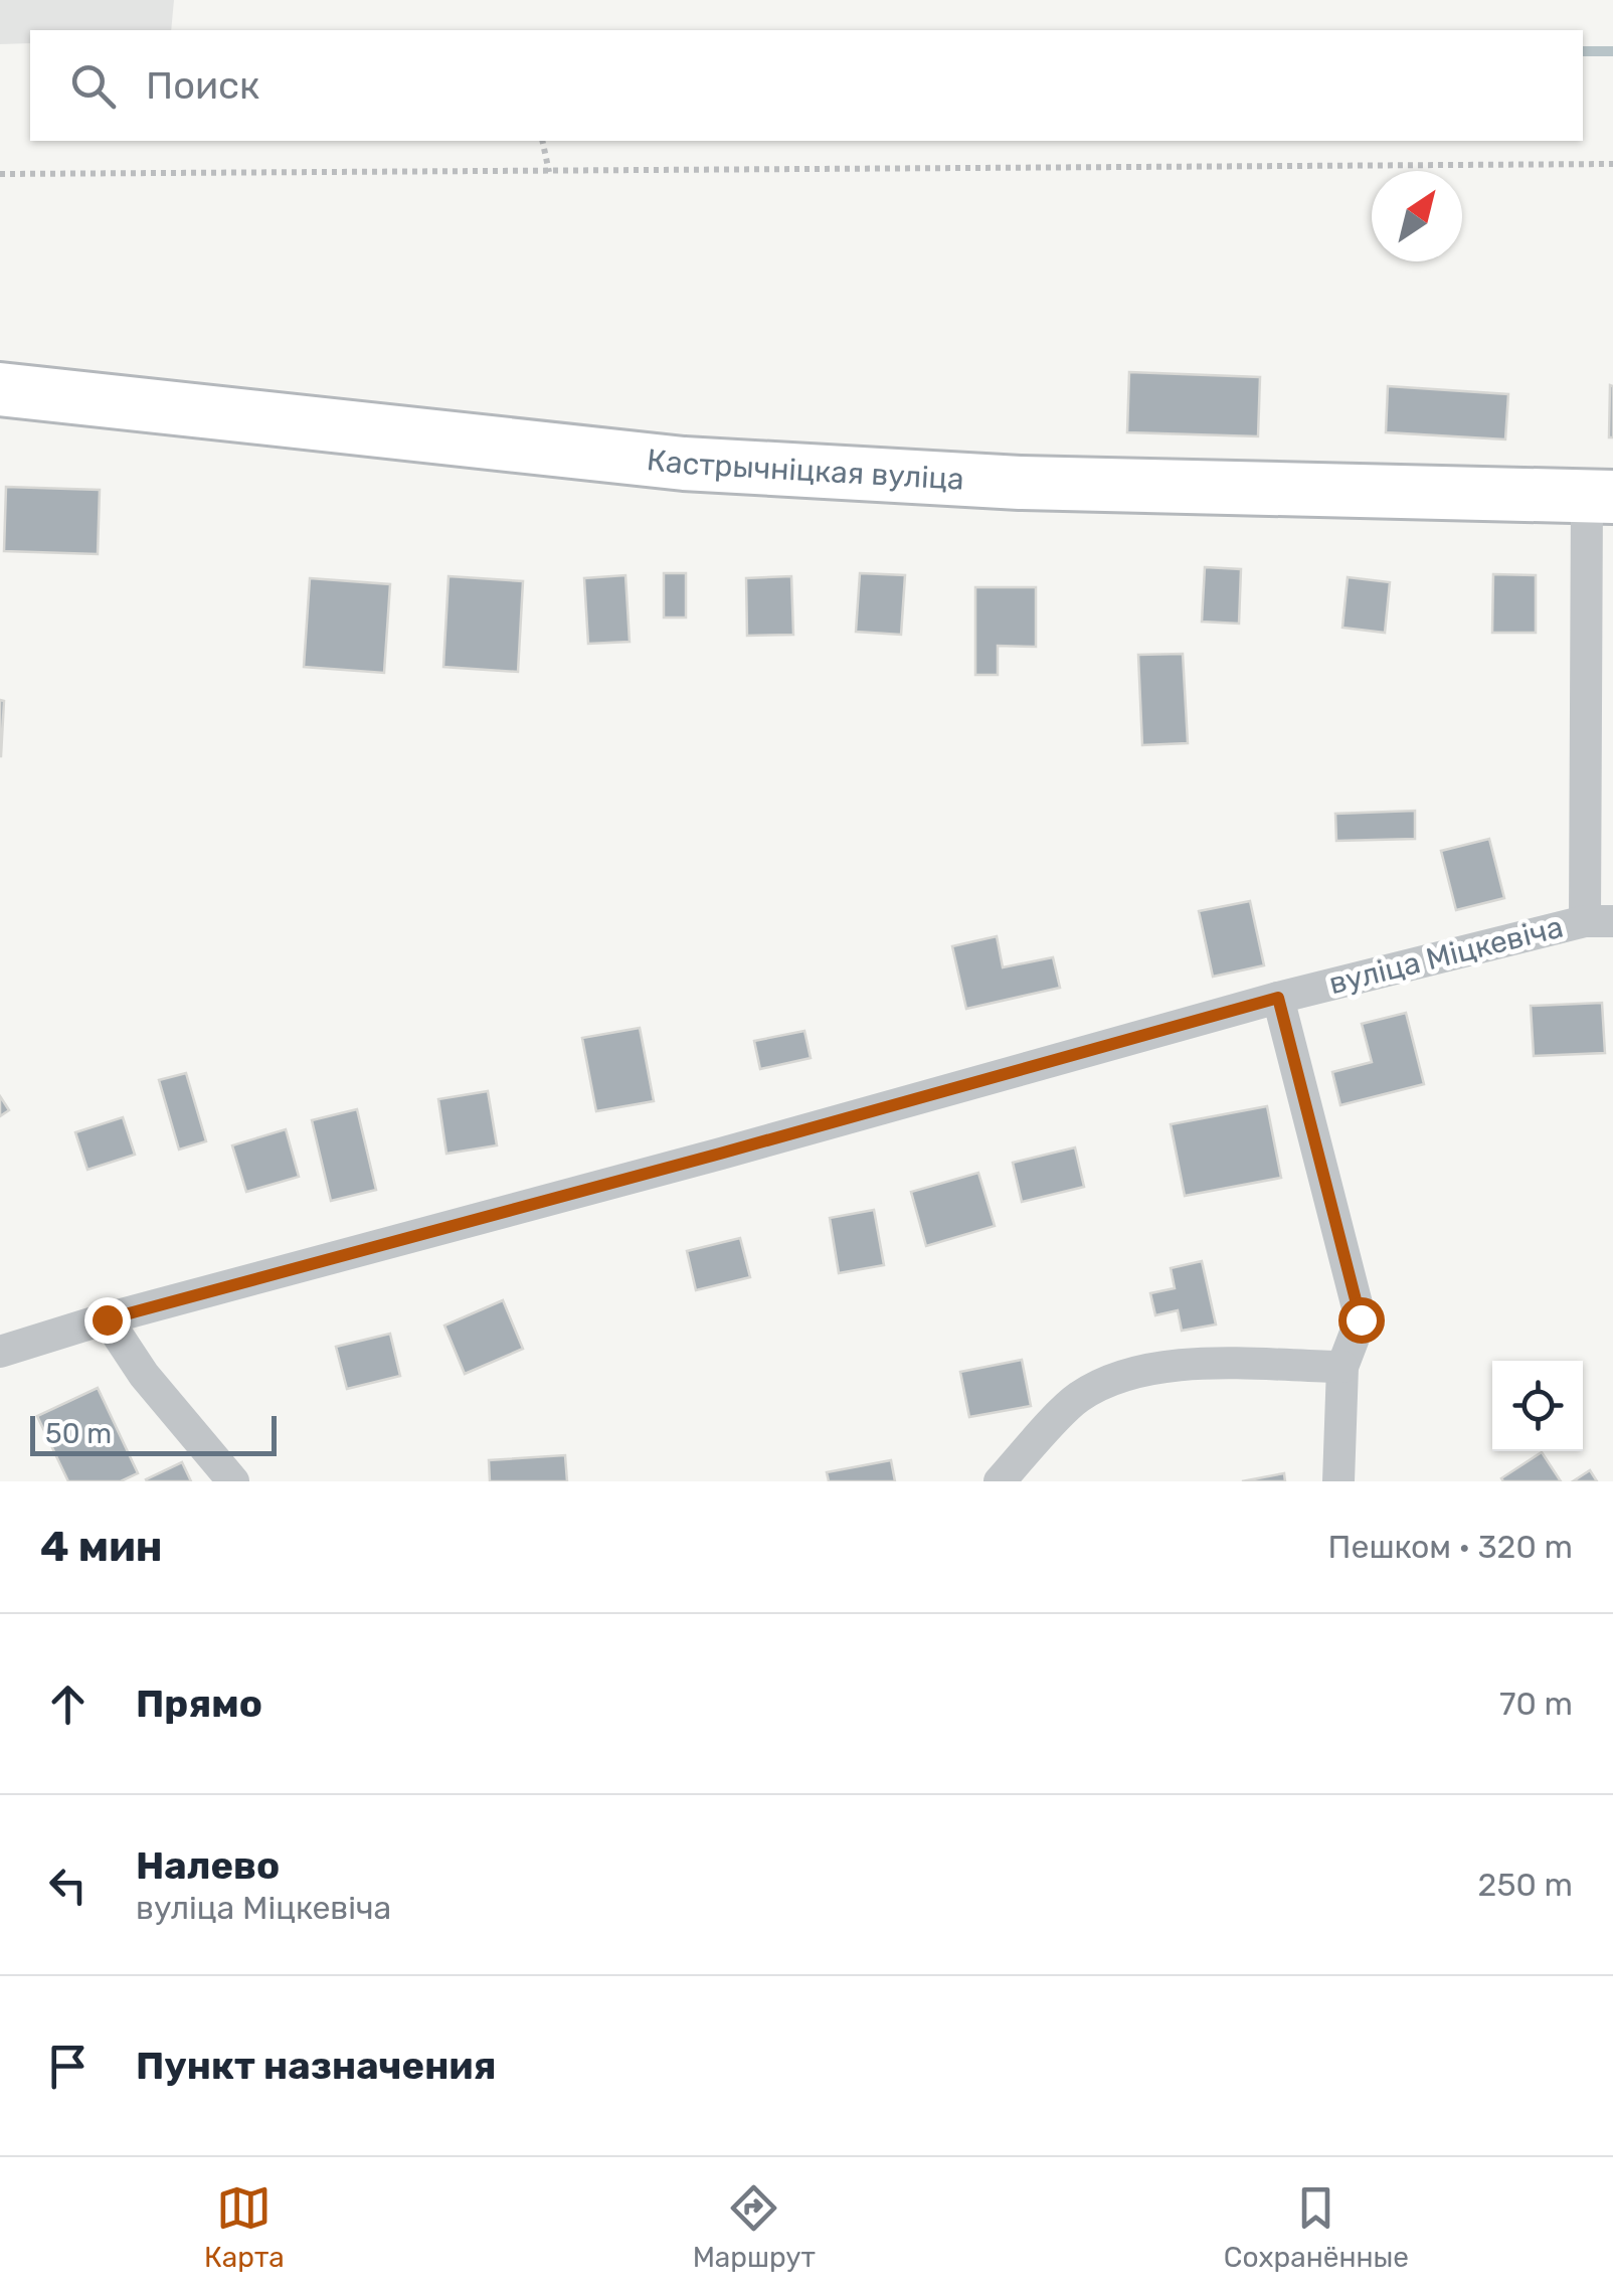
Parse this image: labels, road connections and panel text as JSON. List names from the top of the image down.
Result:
{
  "streets": {
    "main road": ["Кастрычніцкая вуліца"],
    "street": ["вуліца Міцкевіча"]
  },
  "scale_bar": "50 m",
  "north": "top right",
  "page": {
    "search": "Поиск",
    "scale": "50 m",
    "heading": ["4 мин", "Пешком · 320 m"],
    "list": [
      ["Прямо", "70 m"],
      ["Налево", "вуліца Міцкевіча", "250 m"],
      "Пункт назначения"
    ],
    "nav": ["Карта", "Маршрут", "Сохранённые"]
  }
}
